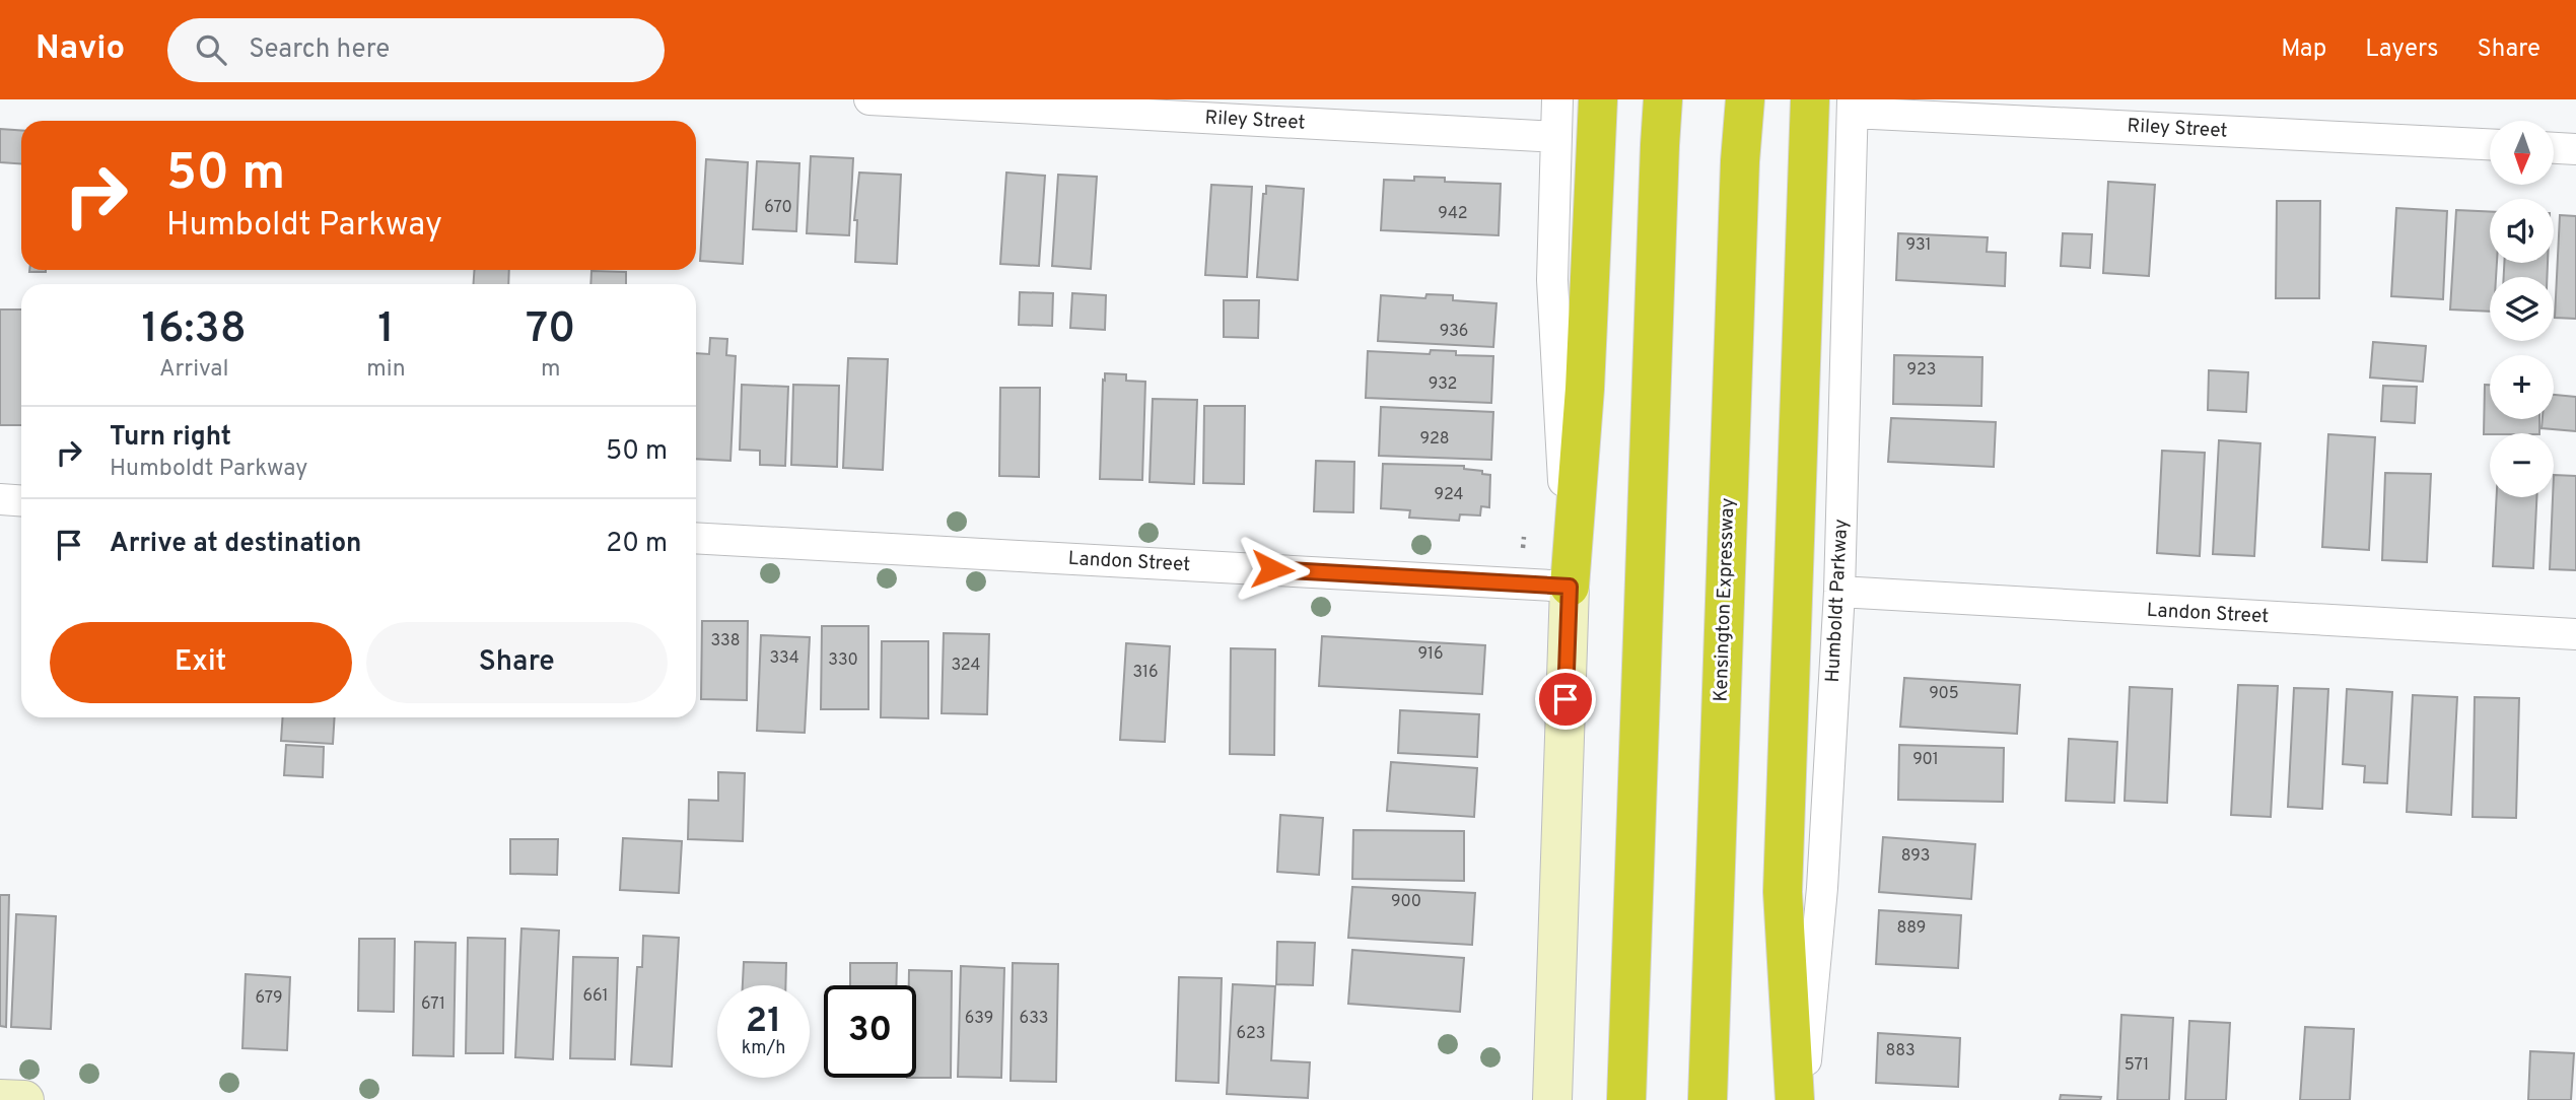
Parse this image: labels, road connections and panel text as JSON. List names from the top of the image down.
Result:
{
  "streets": {
    "highway": ["Kensington Expressway"],
    "street": ["Riley Street", "Landon Street", "Humboldt Parkway"]
  },
  "crossings": [
    ["Riley Street", "Humboldt Parkway"],
    ["Landon Street", "Humboldt Parkway"]
  ],
  "house_numbers": [
    "670",
    "942",
    "931",
    "936",
    "923",
    "932",
    "928",
    "924",
    "338",
    "916",
    "334",
    "330",
    "324",
    "316",
    "905",
    "901",
    "893",
    "900",
    "889",
    "661",
    "679",
    "671",
    "639",
    "633",
    "623",
    "883",
    "571"
  ],
  "north": "bottom",
  "page": {
    "header": "Navio",
    "search": "Search here",
    "nav": ["Map", "Layers", "Share"],
    "map_buttons": ["+", "−"],
    "turn": ["50 m", "Humboldt Parkway"],
    "eta": [
      "16:38",
      "Arrival",
      "1",
      "min",
      "70",
      "m"
    ],
    "list": [
      {
        "name": "Turn right",
        "note": "Humboldt Parkway",
        "value": "50 m"
      },
      {
        "name": "Arrive at destination",
        "value": "20 m"
      }
    ],
    "buttons": ["Exit", "Share"],
    "speed": "21 km/h",
    "limit": "30"
  }
}
